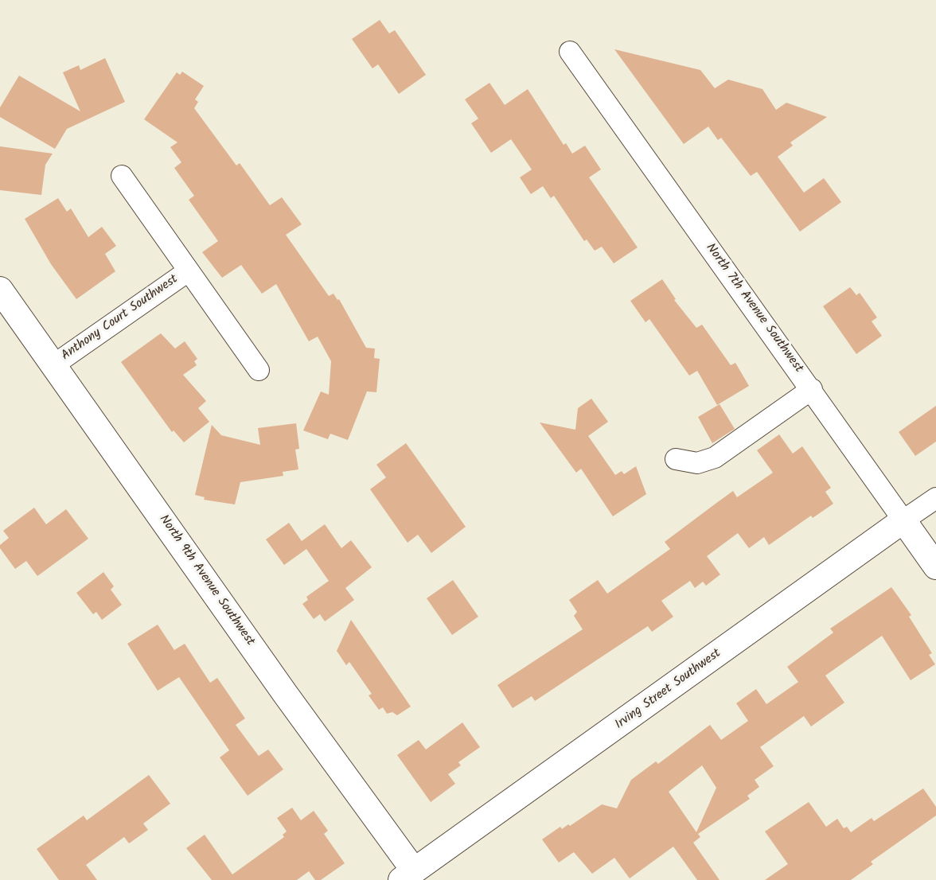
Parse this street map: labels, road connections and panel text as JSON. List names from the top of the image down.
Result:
{
  "streets": {
    "street": [
      "North 7th Avenue Southwest",
      "Anthony Court Southwest",
      "North 9th Avenue Southwest",
      "Irving Street Southwest"
    ]
  },
  "crossings": [
    ["North 7th Avenue Southwest", "Irving Street Southwest"],
    ["Anthony Court Southwest", "North 9th Avenue Southwest"],
    ["North 9th Avenue Southwest", "Irving Street Southwest"]
  ]
}
